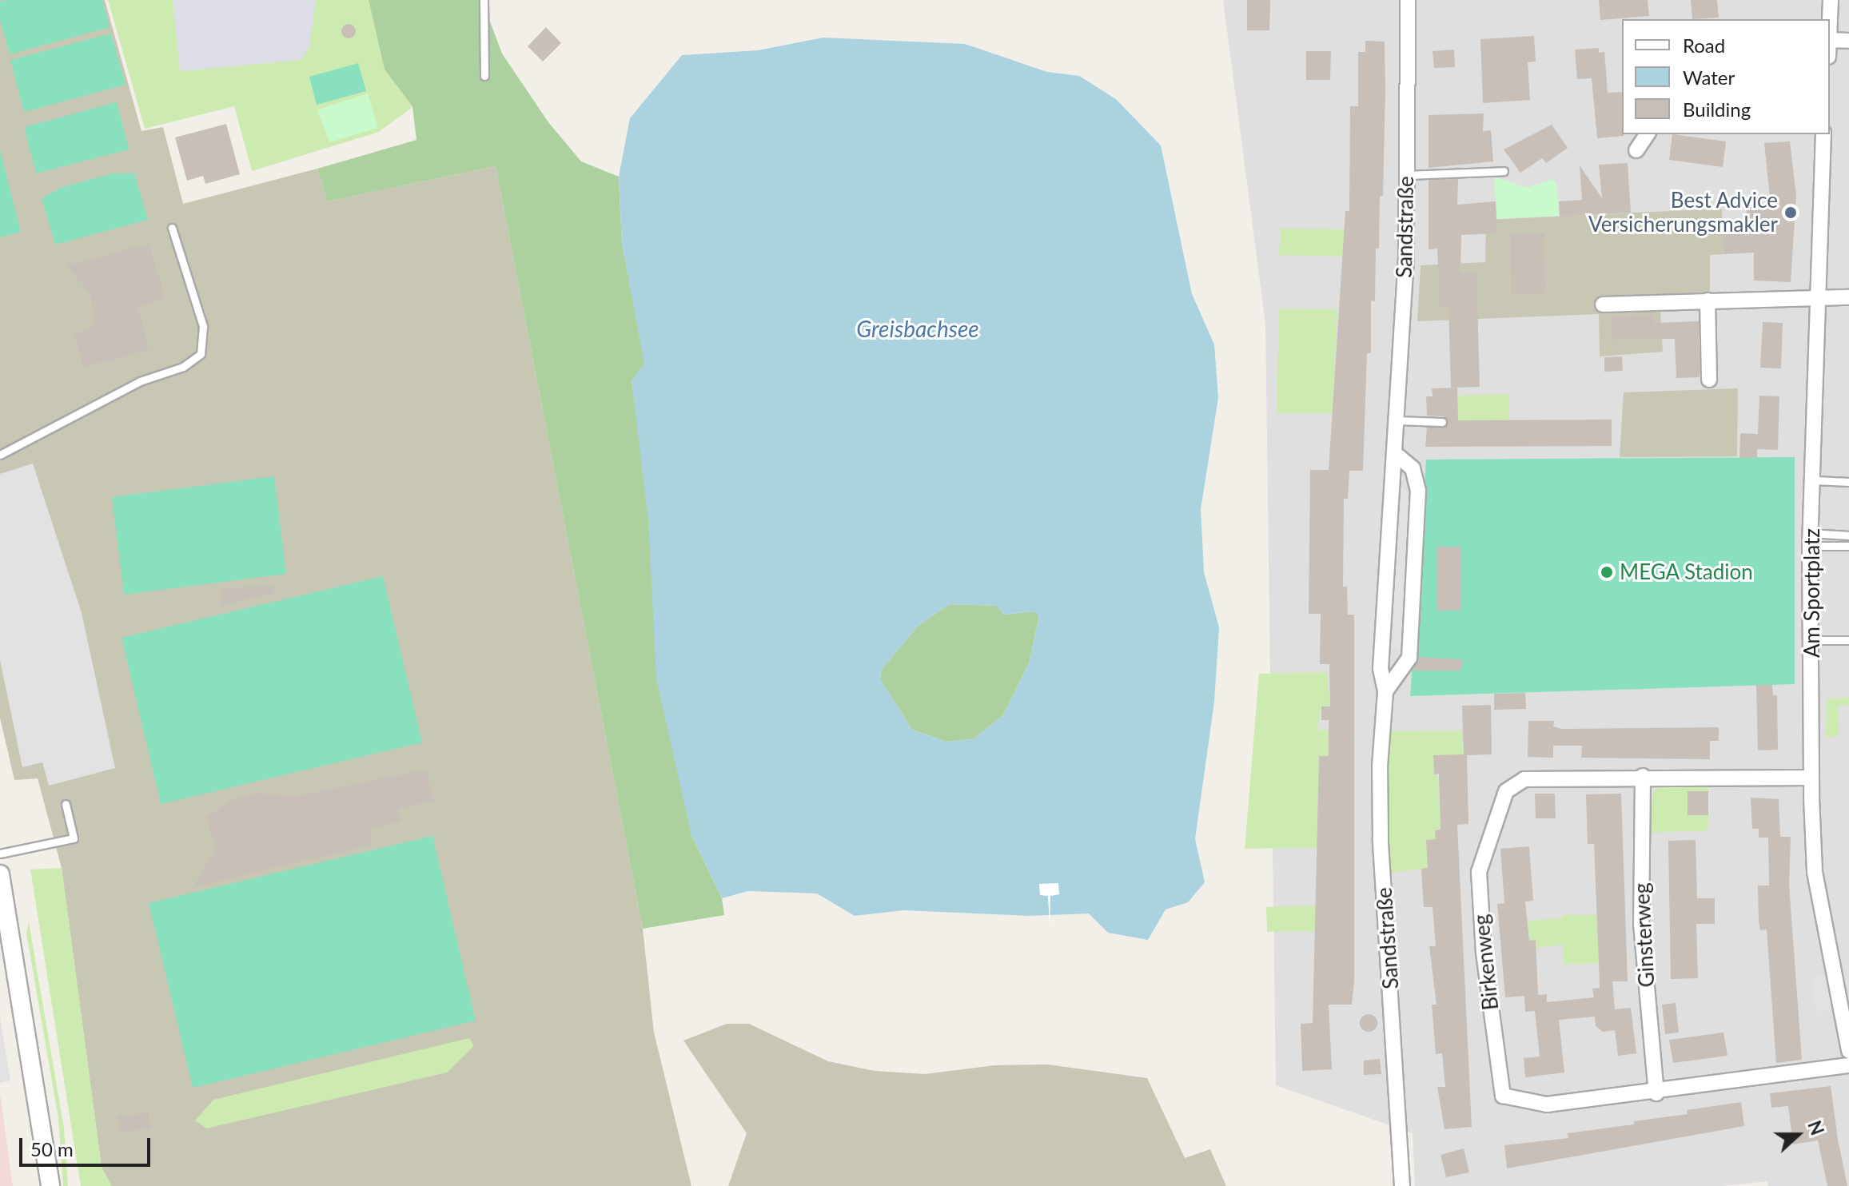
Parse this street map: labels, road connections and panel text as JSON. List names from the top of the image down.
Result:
{
  "streets": {
    "street": [
      "Sandstraße",
      "Am Sportplatz",
      "Ginsterweg",
      "Birkenweg"
    ]
  },
  "crossings": [
    ["Am Sportplatz", "Birkenweg"],
    ["Ginsterweg", "Birkenweg"]
  ],
  "water": ["Greisbachsee"],
  "places": ["Best Advice Versicherungsmakler", "MEGA Stadion"],
  "legend": ["Road", "Water", "Building"],
  "scale_bar": "50 m",
  "north": "right"
}
